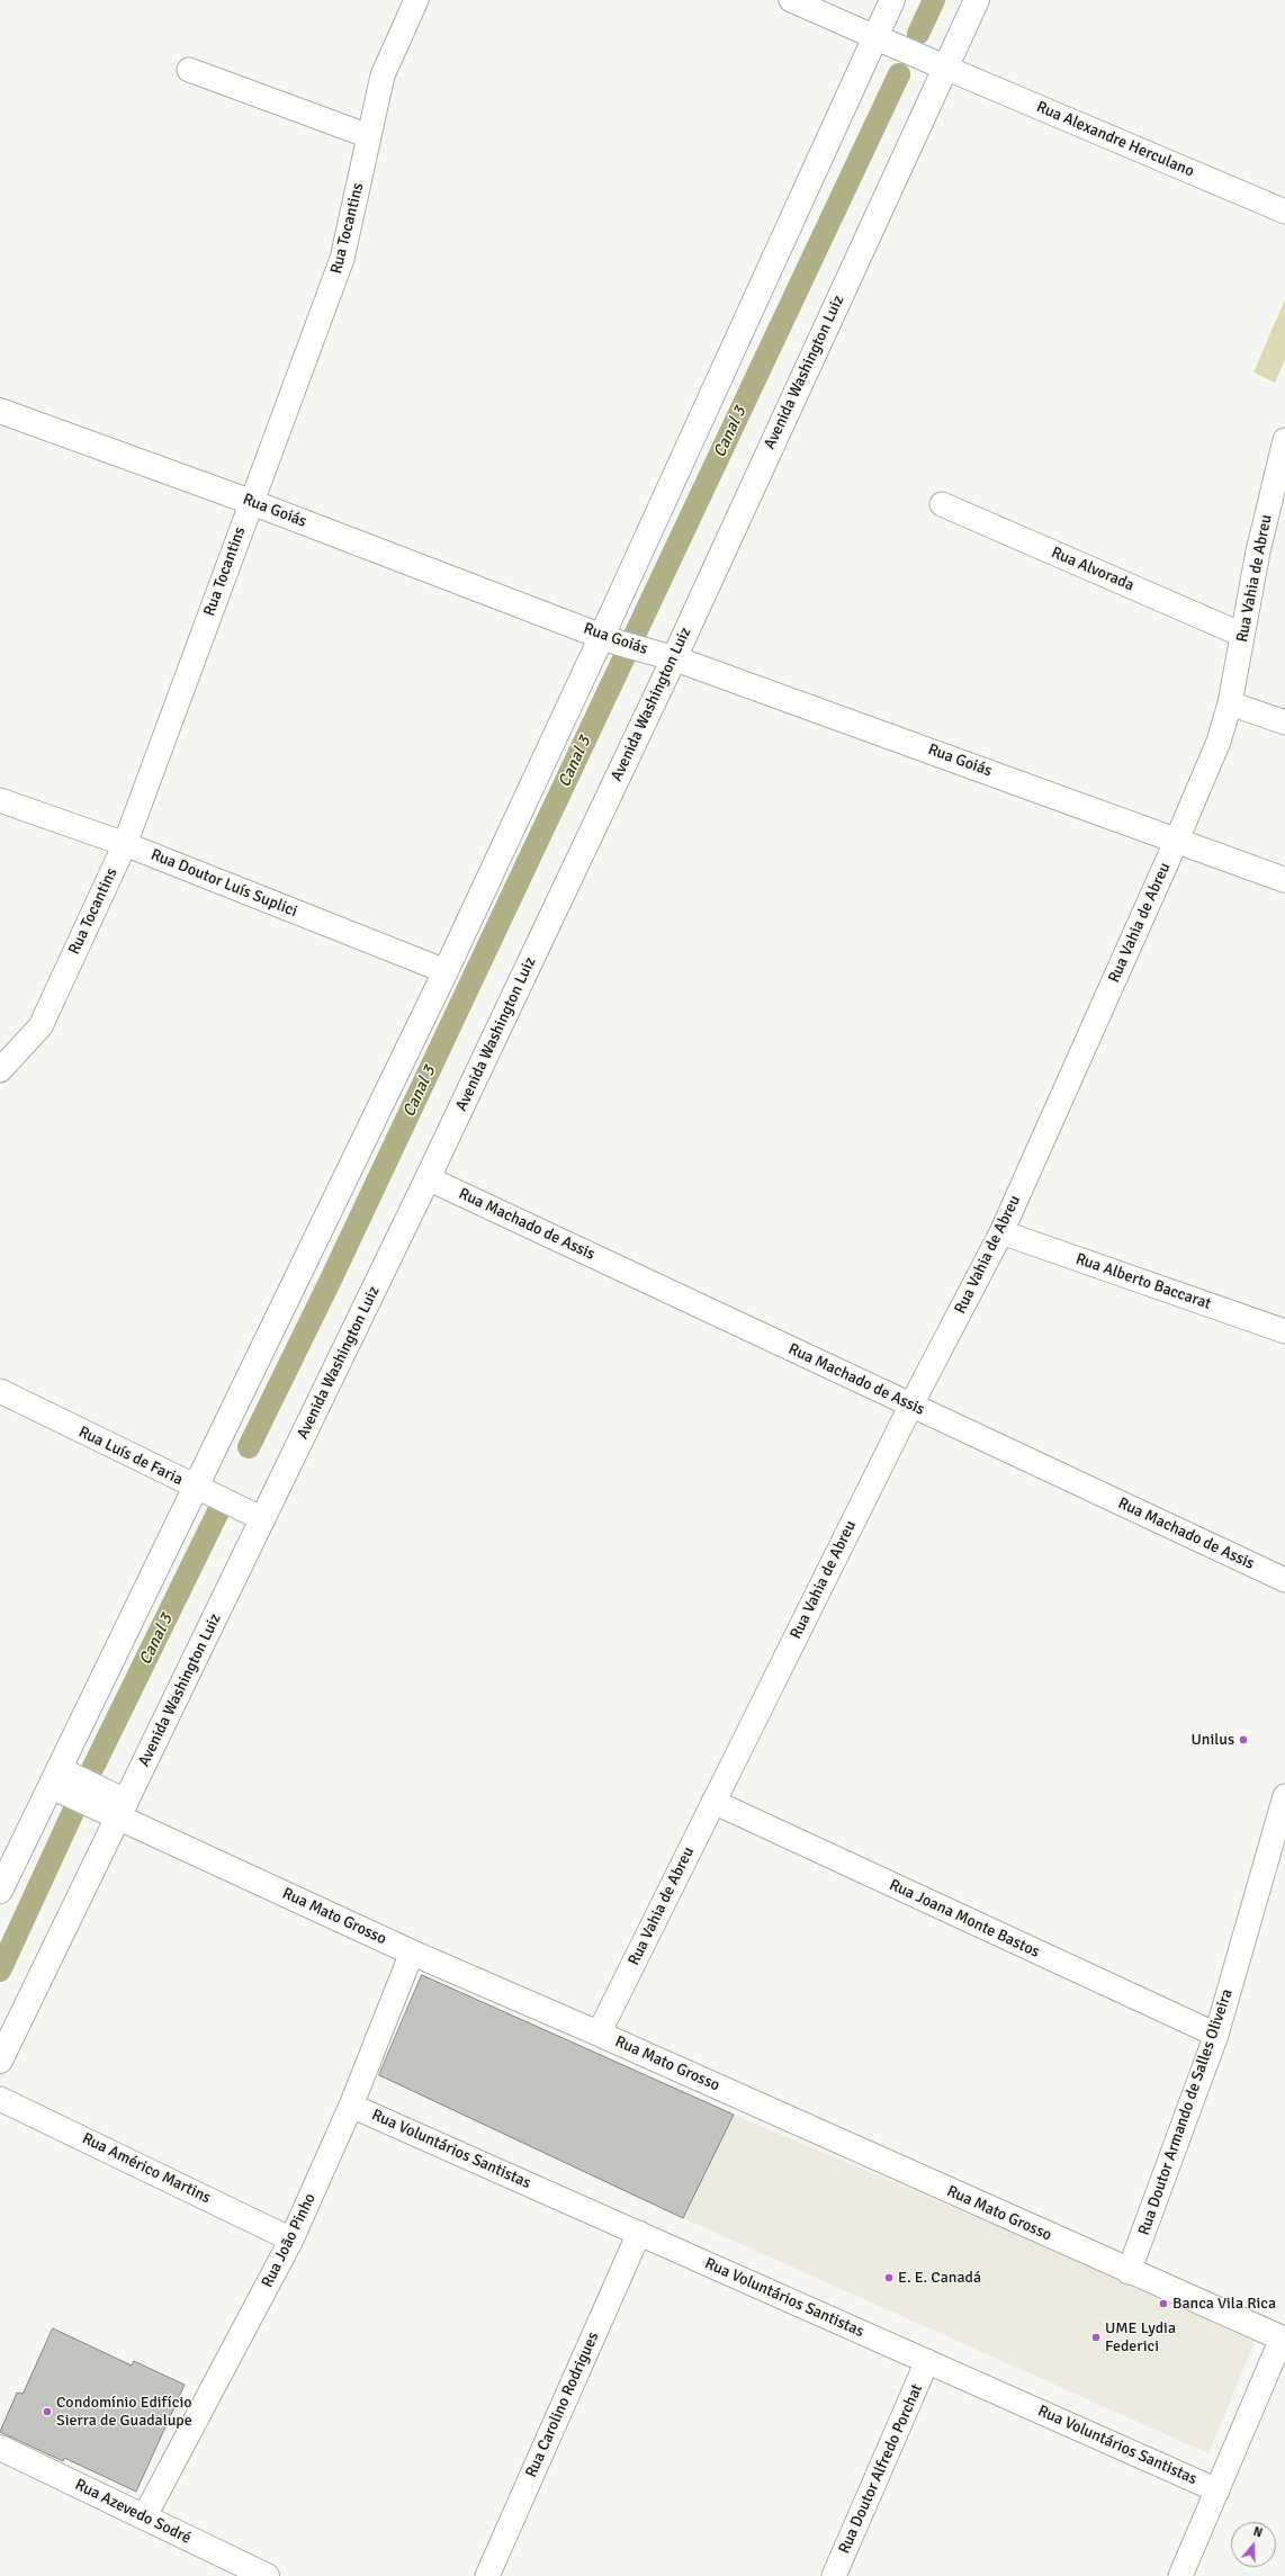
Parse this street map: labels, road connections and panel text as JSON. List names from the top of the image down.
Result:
{
  "streets": {
    "main road": [
      "Avenida Washington Luiz",
      "Rua Goiás",
      "Rua Mato Grosso",
      "Rua Azevedo Sodré"
    ],
    "street": [
      "Rua Alexandre Herculano",
      "Rua Tocantins",
      "Rua Alvorada",
      "Rua Vahia de Abreu",
      "Rua Doutor Luís Suplici",
      "Rua Machado de Assis",
      "Rua Alberto Baccarat",
      "Rua Luís de Faria",
      "Rua Joana Monte Bastos",
      "Rua Doutor Armando de Salles Oliveira",
      "Rua Voluntários Santistas",
      "Rua Américo Martins",
      "Rua João Pinho",
      "Rua Carolino Rodrigues",
      "Rua Doutor Alfredo Porchat"
    ]
  },
  "crossings": [
    ["Rua Alexandre Herculano", "Avenida Washington Luiz"],
    ["Rua Tocantins", "Rua Goiás"],
    ["Rua Tocantins", "Rua Doutor Luís Suplici"],
    ["Avenida Washington Luiz", "Rua Goiás"],
    ["Avenida Washington Luiz", "Rua Machado de Assis"],
    ["Avenida Washington Luiz", "Rua Luís de Faria"],
    ["Avenida Washington Luiz", "Rua Mato Grosso"],
    ["Rua Goiás", "Rua Vahia de Abreu"],
    ["Rua Alvorada", "Rua Vahia de Abreu"],
    ["Rua Vahia de Abreu", "Rua Machado de Assis"],
    ["Rua Vahia de Abreu", "Rua Alberto Baccarat"],
    ["Rua Vahia de Abreu", "Rua Mato Grosso"],
    ["Rua Vahia de Abreu", "Rua Joana Monte Bastos"],
    ["Rua Mato Grosso", "Rua Doutor Armando de Salles Oliveira"],
    ["Rua Mato Grosso", "Rua João Pinho"],
    ["Rua Joana Monte Bastos", "Rua Doutor Armando de Salles Oliveira"],
    ["Rua Voluntários Santistas", "Rua João Pinho"],
    ["Rua Voluntários Santistas", "Rua Carolino Rodrigues"],
    ["Rua Voluntários Santistas", "Rua Doutor Alfredo Porchat"],
    ["Rua Américo Martins", "Rua João Pinho"],
    ["Rua João Pinho", "Rua Azevedo Sodré"]
  ],
  "water": ["Canal 3"],
  "places": [
    "Unilus",
    "E. E. Canadá",
    "Banca Vila Rica",
    "UME Lydia Federici",
    "Condomínio Edifício Sierra de Guadalupe"
  ],
  "north": "top"
}
